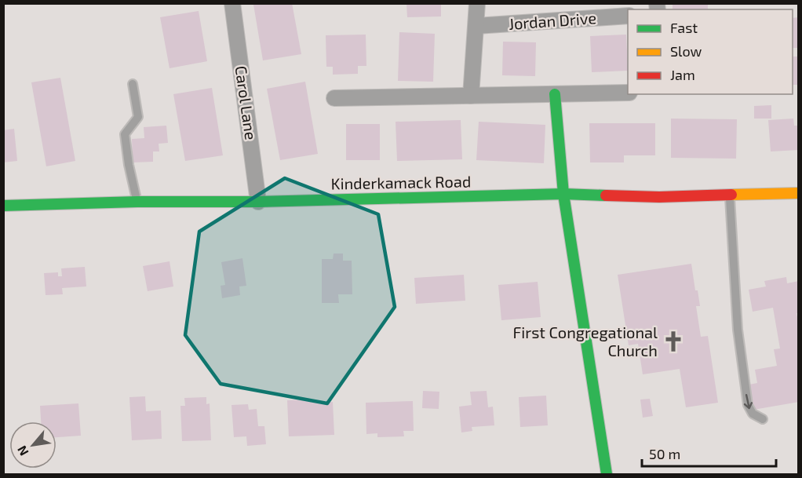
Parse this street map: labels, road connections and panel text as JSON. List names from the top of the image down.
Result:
{
  "streets": {
    "main road": ["Kinderkamack Road"],
    "street": ["Jordan Drive", "Carol Lane"]
  },
  "crossings": [
    ["Carol Lane", "Kinderkamack Road"]
  ],
  "places": {
    "church": ["First Congregational Church"]
  },
  "legend": ["Fast", "Slow", "Jam"],
  "scale_bar": "50 m",
  "north": "bottom left"
}
